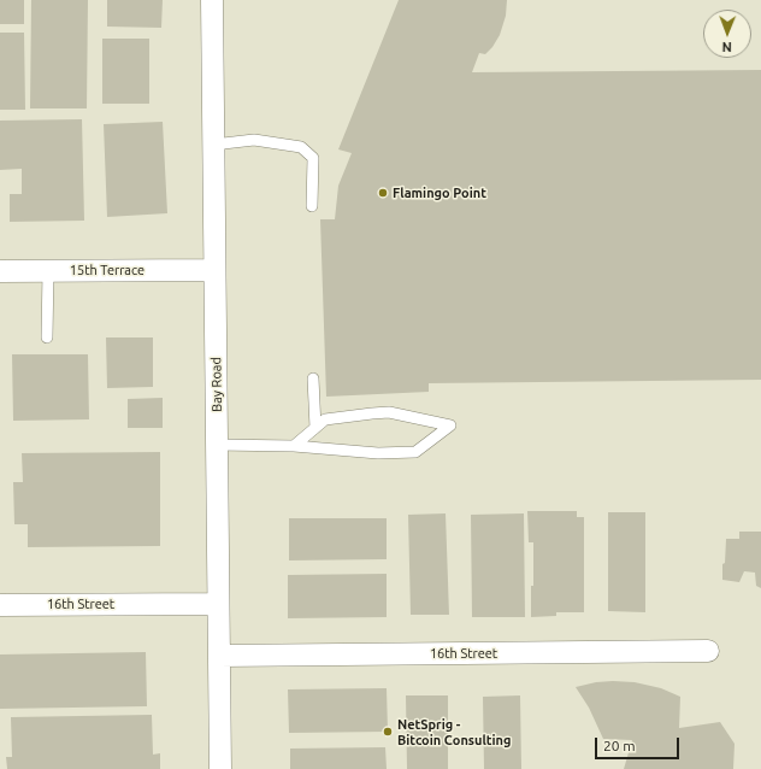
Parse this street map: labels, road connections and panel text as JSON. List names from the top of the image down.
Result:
{
  "streets": {
    "street": ["15th Terrace", "Bay Road", "16th Street"]
  },
  "crossings": [
    ["15th Terrace", "Bay Road"],
    ["Bay Road", "16th Street"]
  ],
  "places": ["Flamingo Point", "NetSprig - Bitcoin Consulting"],
  "scale_bar": "20 m",
  "north": "bottom"
}
